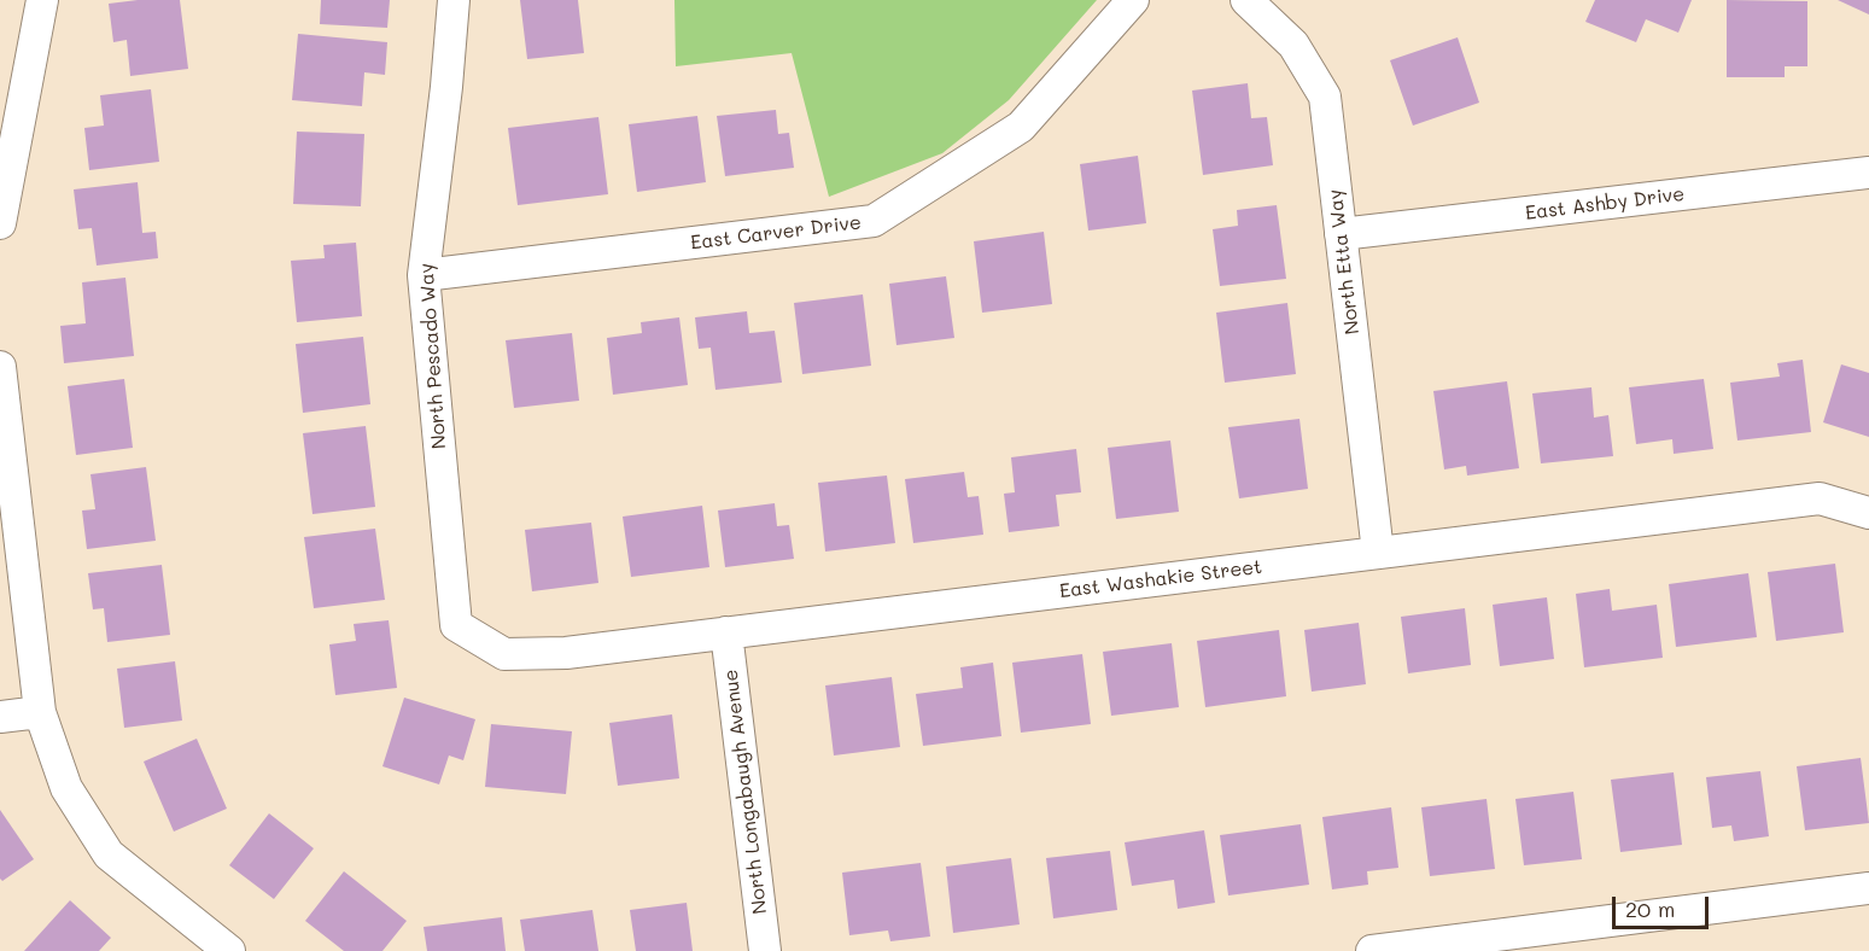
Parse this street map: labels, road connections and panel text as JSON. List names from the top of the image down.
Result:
{
  "streets": {
    "street": [
      "East Ashby Drive",
      "East Carver Drive",
      "North Etta Way",
      "North Pescado Way",
      "East Washakie Street",
      "North Longabaugh Avenue"
    ]
  },
  "crossings": [
    ["East Ashby Drive", "North Etta Way"],
    ["East Carver Drive", "North Pescado Way"],
    ["North Etta Way", "East Washakie Street"],
    ["North Pescado Way", "East Washakie Street"],
    ["East Washakie Street", "North Longabaugh Avenue"]
  ],
  "scale_bar": "20 m"
}
